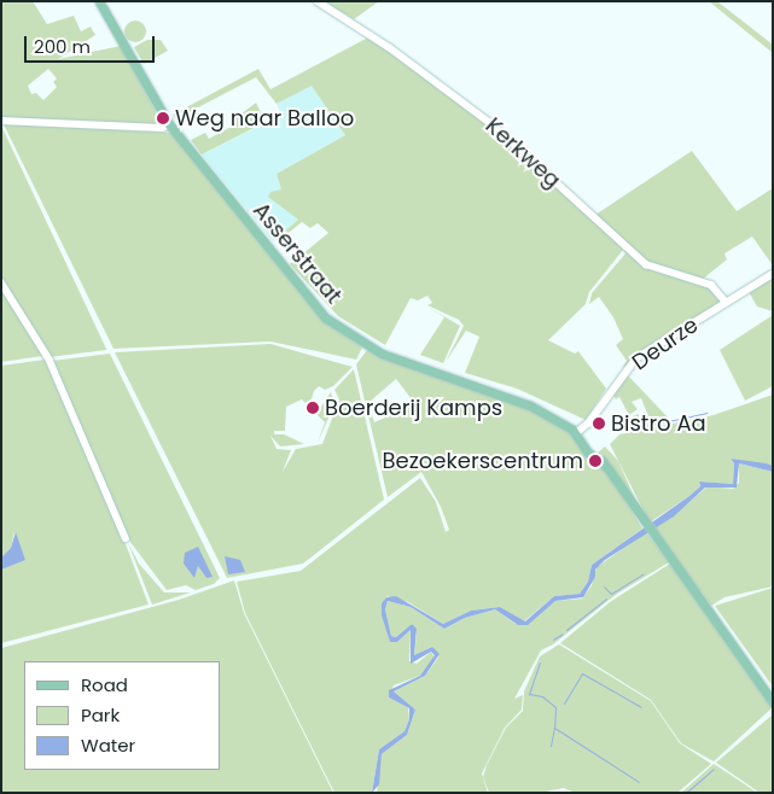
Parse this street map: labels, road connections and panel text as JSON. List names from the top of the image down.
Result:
{
  "streets": {
    "main road": ["Asserstraat"],
    "street": ["Kerkweg", "Deurze"]
  },
  "crossings": [
    ["Kerkweg", "Deurze"],
    ["Asserstraat", "Deurze"]
  ],
  "places": [
    "Weg naar Balloo",
    "Boerderij Kamps",
    "Bistro Aa",
    "Bezoekerscentrum"
  ],
  "legend": ["Road", "Park", "Water"],
  "scale_bar": "200 m"
}
